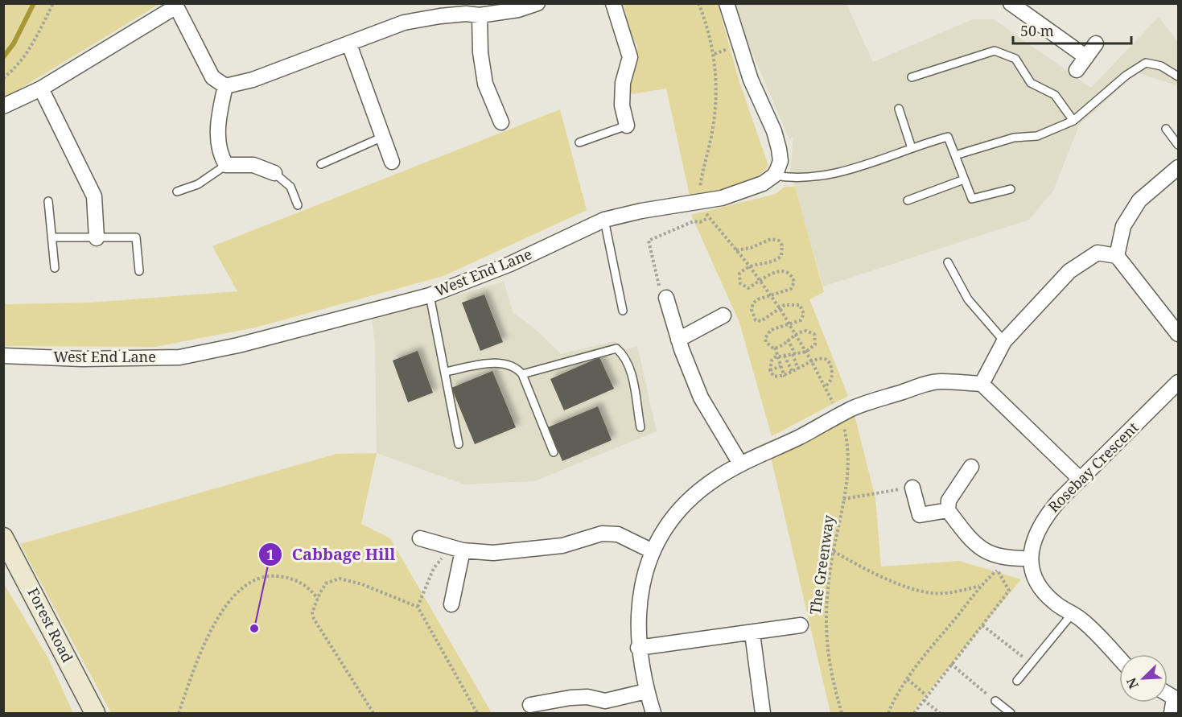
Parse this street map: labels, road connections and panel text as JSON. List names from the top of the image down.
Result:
{
  "streets": {
    "main road": ["Forest Road"],
    "street": ["West End Lane", "Rosebay Crescent"],
    "path": ["The Greenway"]
  },
  "places": ["Cabbage Hill"],
  "scale_bar": "50 m",
  "north": "bottom left"
}
